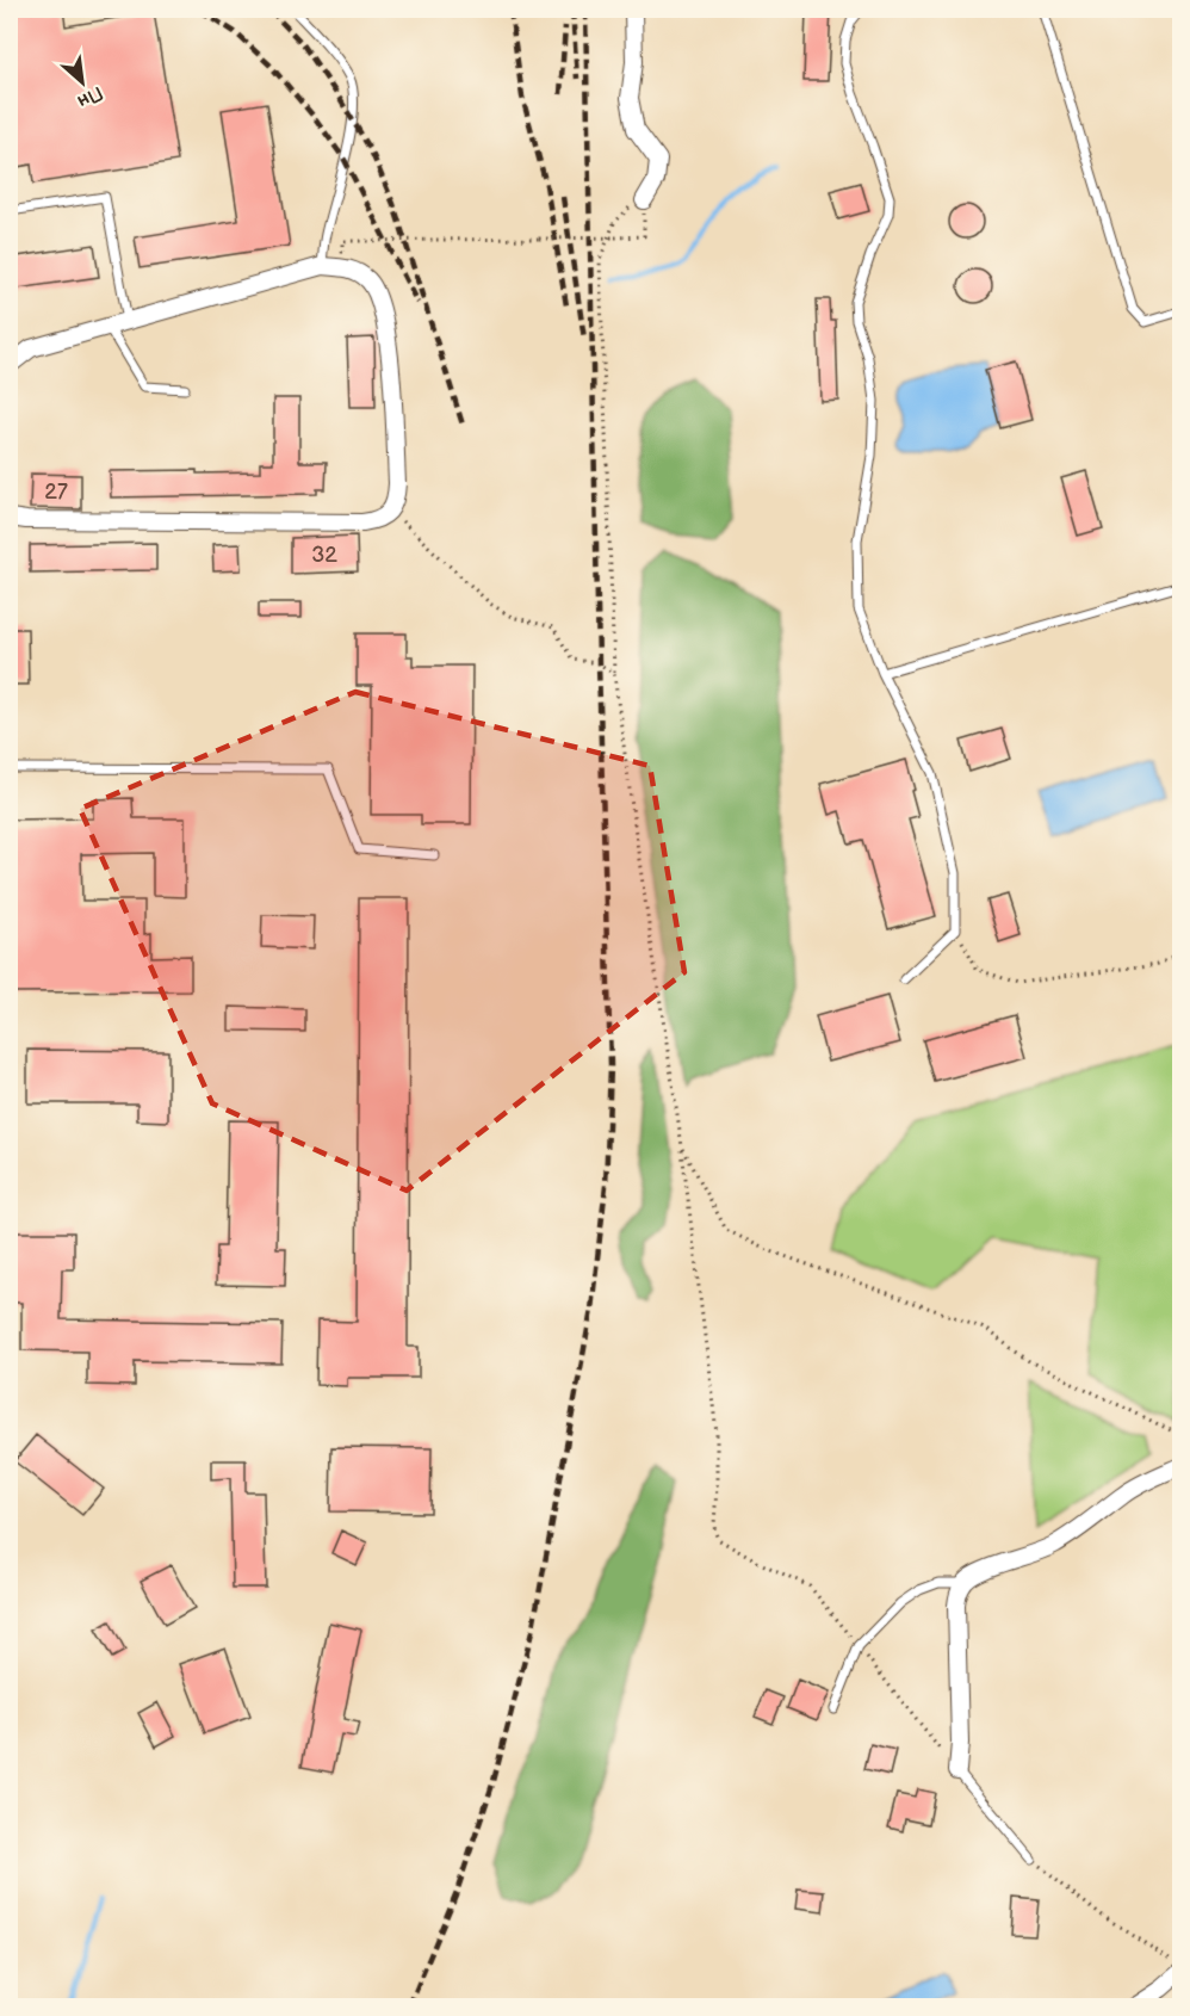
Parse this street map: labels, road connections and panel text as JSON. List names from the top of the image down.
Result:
{
  "house_numbers": ["27", "32"],
  "north": "bottom right"
}
